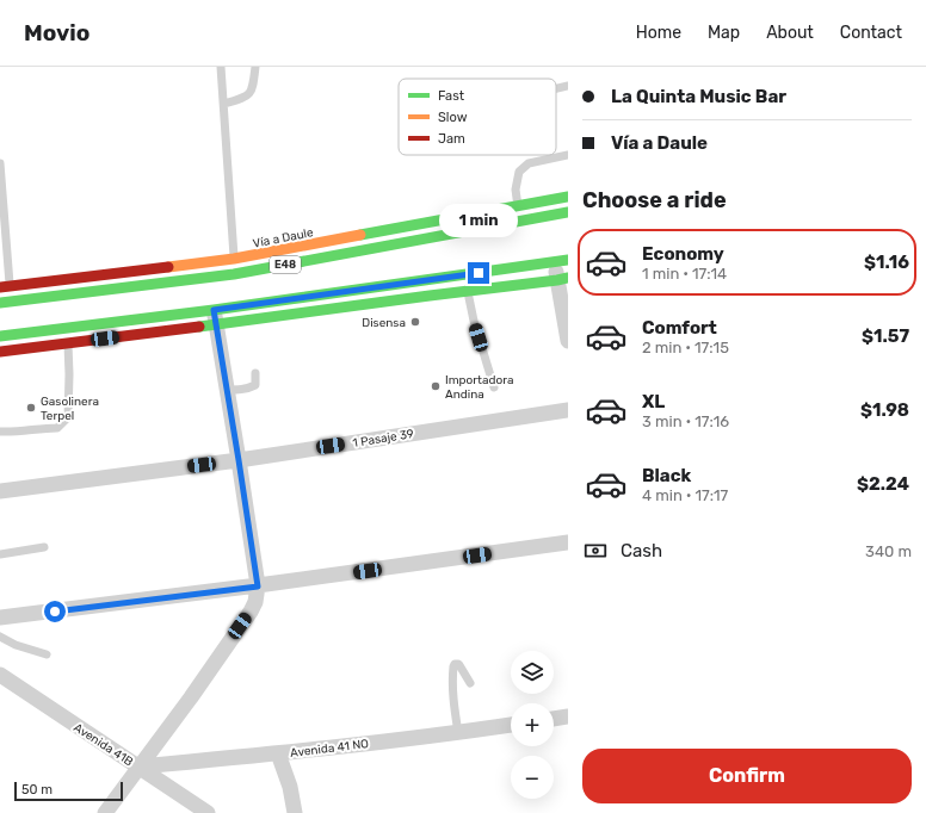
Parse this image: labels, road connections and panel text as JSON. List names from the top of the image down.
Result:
{
  "streets": {
    "main road": ["Vía a Daule", "E48"],
    "street": ["1 Pasaje 39", "Avenida 41B", "Avenida 41 NO"]
  },
  "crossings": [
    ["Avenida 41B", "Avenida 41 NO"]
  ],
  "places": ["Disensa", "Importadora Andina", "Gasolinera Terpel"],
  "legend": ["Fast", "Slow", "Jam"],
  "scale_bar": "50 m",
  "page": {
    "header": "Movio",
    "nav": [
      "Home",
      "Map",
      "About",
      "Contact"
    ],
    "banner": ["La Quinta Music Bar", "Vía a Daule"],
    "heading": "Choose a ride",
    "bubble": "1 min",
    "list": [
      {
        "name": "Economy",
        "note": "1 min · 17:14",
        "value": "$1.16"
      },
      {
        "name": "Comfort",
        "note": "2 min · 17:15",
        "value": "$1.57"
      },
      {
        "name": "XL",
        "note": "3 min · 17:16",
        "value": "$1.98"
      },
      {
        "name": "Black",
        "note": "4 min · 17:17",
        "value": "$2.24"
      }
    ],
    "pay": ["Cash", "340 m"],
    "map_buttons": ["+", "−"],
    "buttons": "Confirm",
    "scale": "50 m"
  }
}
